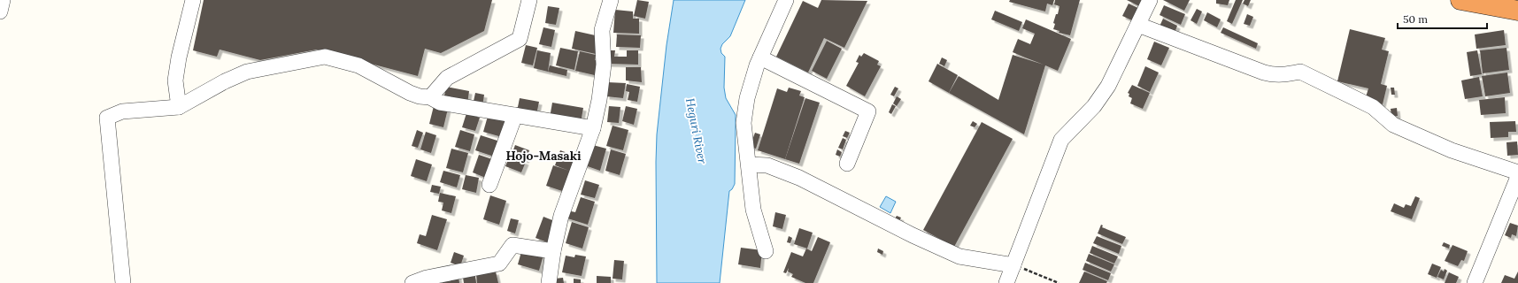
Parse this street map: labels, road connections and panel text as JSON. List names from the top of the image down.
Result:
{
  "districts": ["Hojo-Masaki"],
  "water": ["Heguri River"],
  "scale_bar": "50 m"
}
